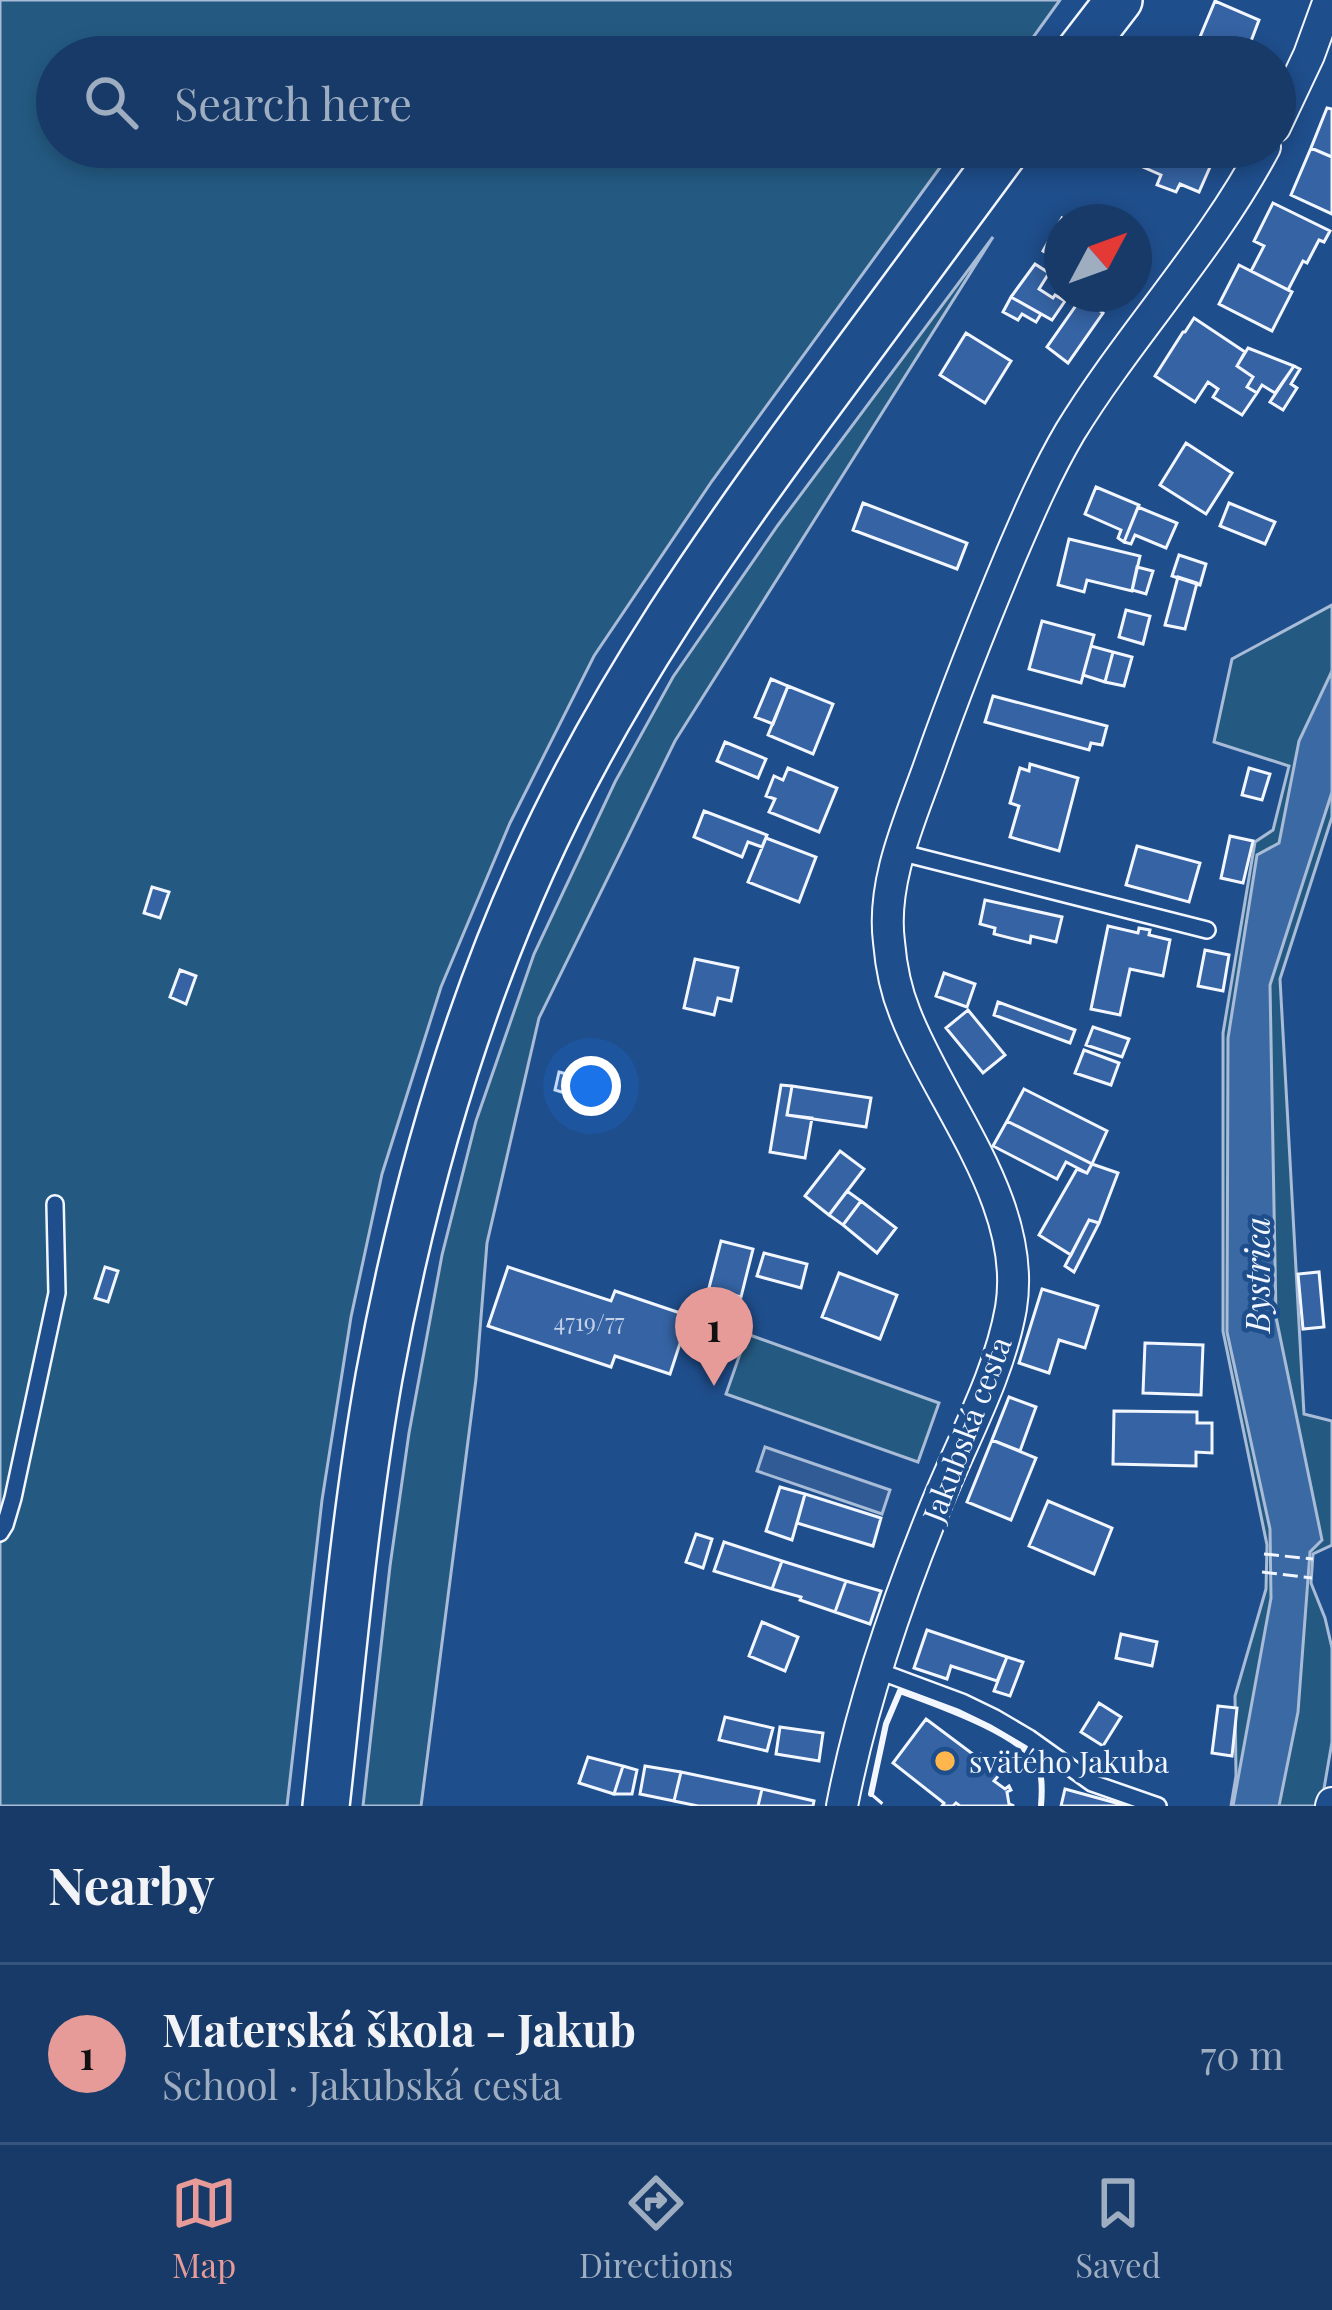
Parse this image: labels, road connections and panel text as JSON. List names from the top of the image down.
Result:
{
  "streets": {
    "street": ["Jakubská cesta"]
  },
  "water": ["Bystrica"],
  "places": ["svätého Jakuba"],
  "house_numbers": ["4719/77"],
  "north": "top right",
  "page": {
    "search": "Search here",
    "pins": "1",
    "heading": "Nearby",
    "list": [
      {
        "mark": "1",
        "name": "Materská škola - Jakub",
        "note": "School · Jakubská cesta",
        "value": "70 m"
      }
    ],
    "nav": ["Map", "Directions", "Saved"]
  }
}
